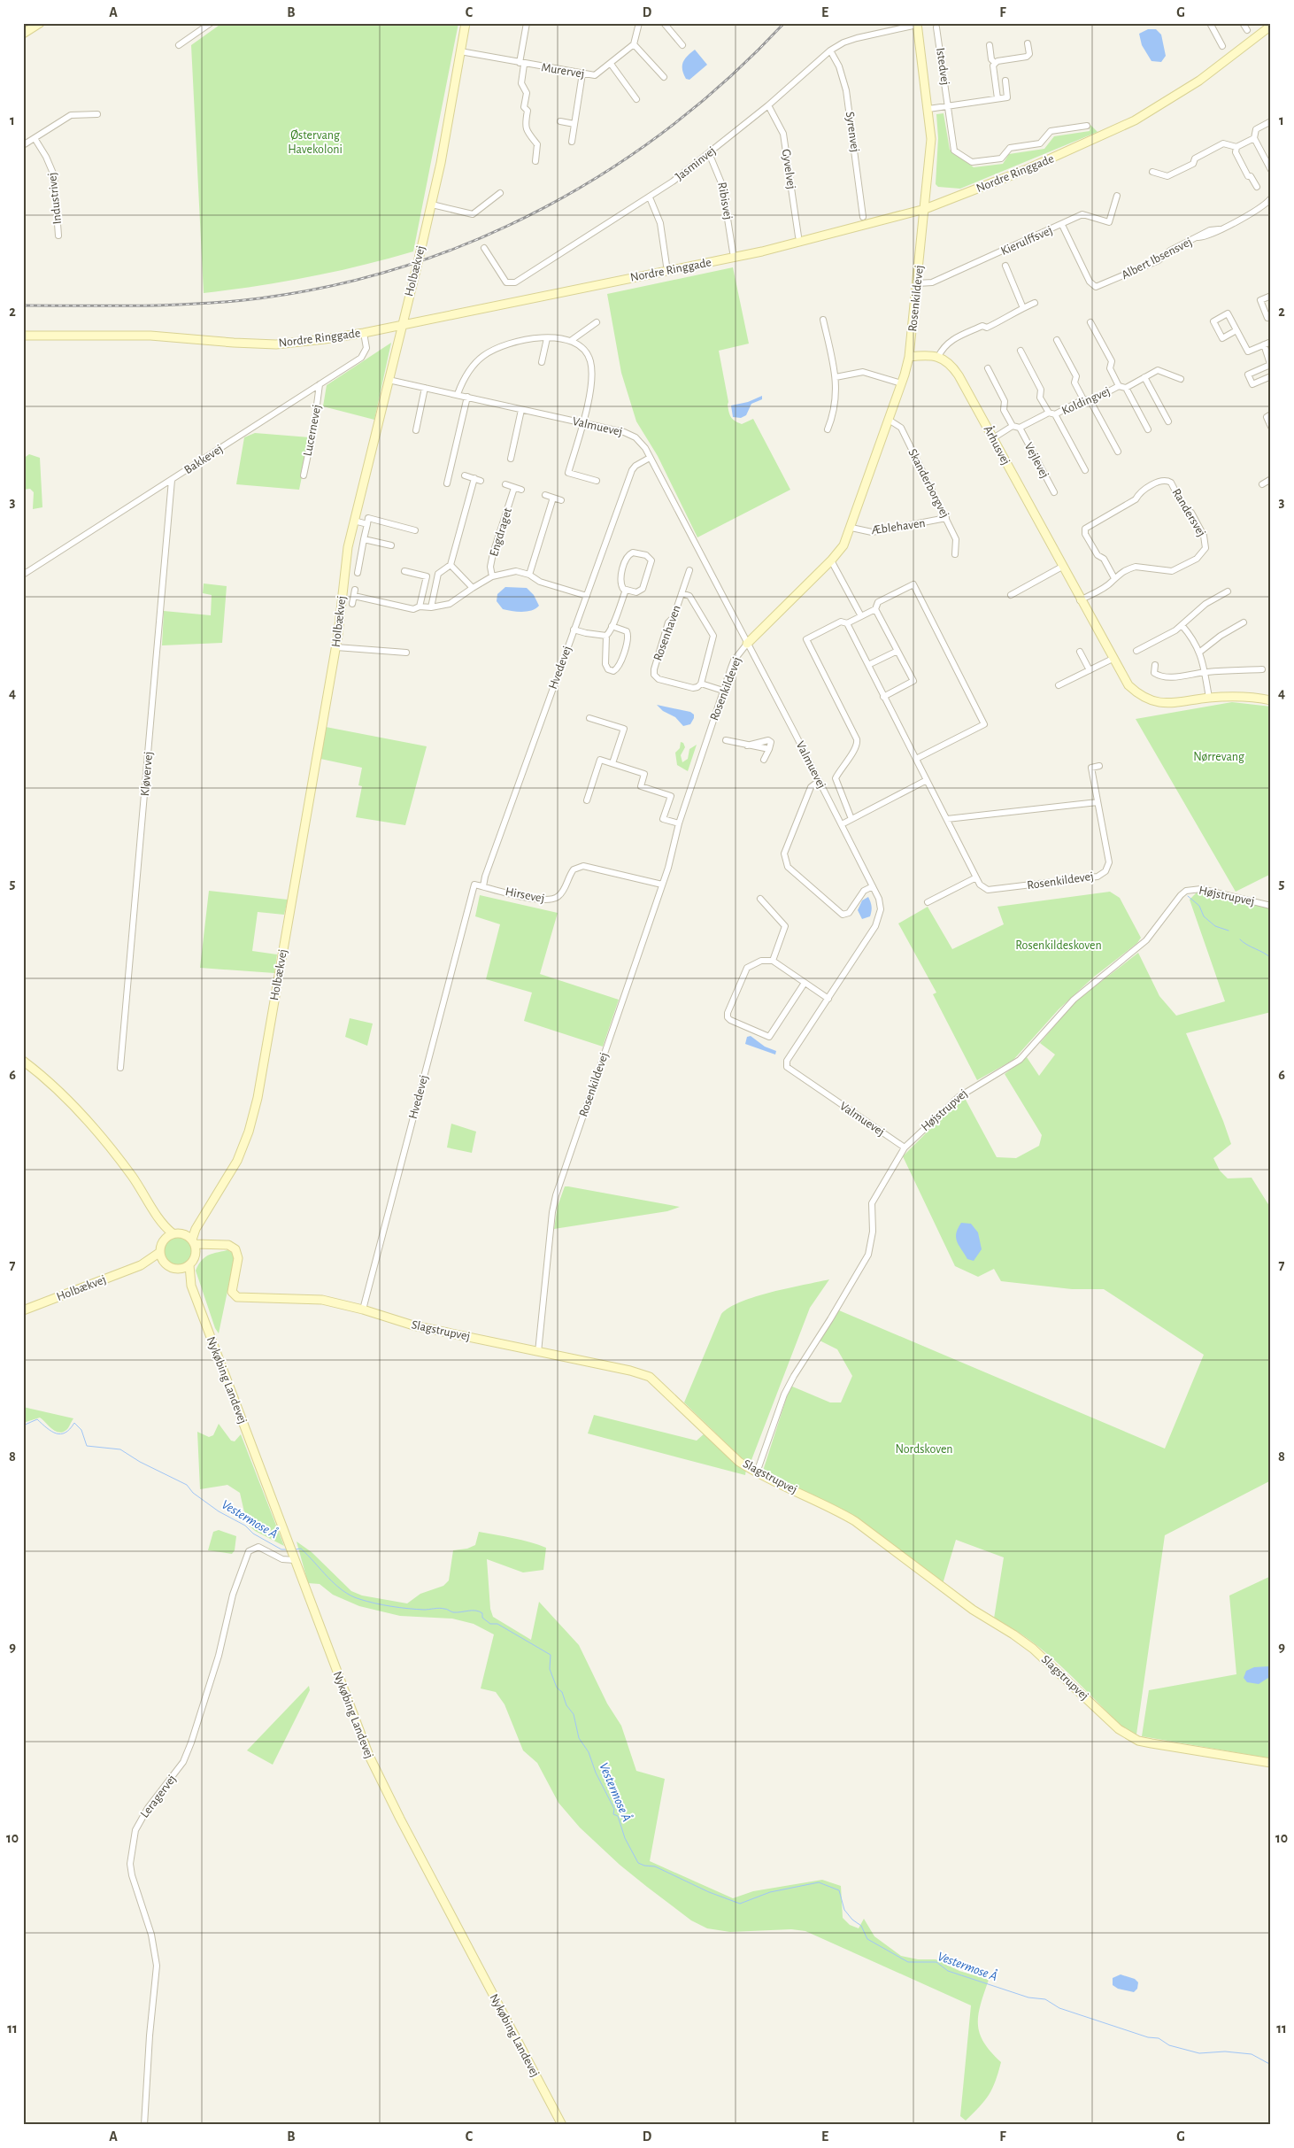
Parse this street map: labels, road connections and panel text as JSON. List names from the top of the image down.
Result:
{
  "streets": {
    "street": [
      "Istedvej",
      "Murervej",
      "Syrenvej",
      "Jasminvej",
      "Gyvelvej",
      "Nordre Ringgade",
      "Industrivej",
      "Ribisvej",
      "Kierulffsvej",
      "Albert Ibsensvej",
      "Holbækvej",
      "Rosenkildevej",
      "Koldingvej",
      "Valmuevej",
      "Lucernevej",
      "Århusvej",
      "Bakkevej",
      "Vejlevej",
      "Skanderborgvej",
      "Randersvej",
      "Æblehaven",
      "Engdraget",
      "Rosenhaven",
      "Hvedevej",
      "Kløvervej",
      "Hirsevej",
      "Højstrupvej",
      "Slagstrupvej",
      "Nykøbing Landevej",
      "Leragervej"
    ]
  },
  "crossings": [
    ["Murervej", "Holbækvej"],
    ["Syrenvej", "Jasminvej"],
    ["Jasminvej", "Gyvelvej"],
    ["Jasminvej", "Ribisvej"],
    ["Jasminvej", "Rosenkildevej"],
    ["Nordre Ringgade", "Holbækvej"],
    ["Nordre Ringgade", "Rosenkildevej"],
    ["Nordre Ringgade", "Bakkevej"],
    ["Kierulffsvej", "Albert Ibsensvej"],
    ["Kierulffsvej", "Rosenkildevej"],
    ["Holbækvej", "Valmuevej"],
    ["Holbækvej", "Nykøbing Landevej"],
    ["Rosenkildevej", "Valmuevej"],
    ["Rosenkildevej", "Skanderborgvej"],
    ["Rosenkildevej", "Æblehaven"],
    ["Rosenkildevej", "Rosenhaven"],
    ["Rosenkildevej", "Hirsevej"],
    ["Rosenkildevej", "Slagstrupvej"],
    ["Koldingvej", "Vejlevej"],
    ["Valmuevej", "Hvedevej"],
    ["Valmuevej", "Højstrupvej"],
    ["Lucernevej", "Bakkevej"],
    ["Århusvej", "Randersvej"],
    ["Bakkevej", "Kløvervej"],
    ["Skanderborgvej", "Æblehaven"],
    ["Engdraget", "Hvedevej"],
    ["Hvedevej", "Hirsevej"],
    ["Hvedevej", "Slagstrupvej"],
    ["Højstrupvej", "Slagstrupvej"],
    ["Nykøbing Landevej", "Leragervej"]
  ],
  "water": ["Vestermose Å"],
  "parks": [
    "Østervang Havekoloni",
    "Nørrevang",
    "Rosenkildeskoven",
    "Nordskoven"
  ],
  "grid": {
    "columns": [
      "A",
      "B",
      "C",
      "D",
      "E",
      "F",
      "G"
    ],
    "rows": [
      "1",
      "2",
      "3",
      "4",
      "5",
      "6",
      "7",
      "8",
      "9",
      "10",
      "11"
    ]
  }
}
